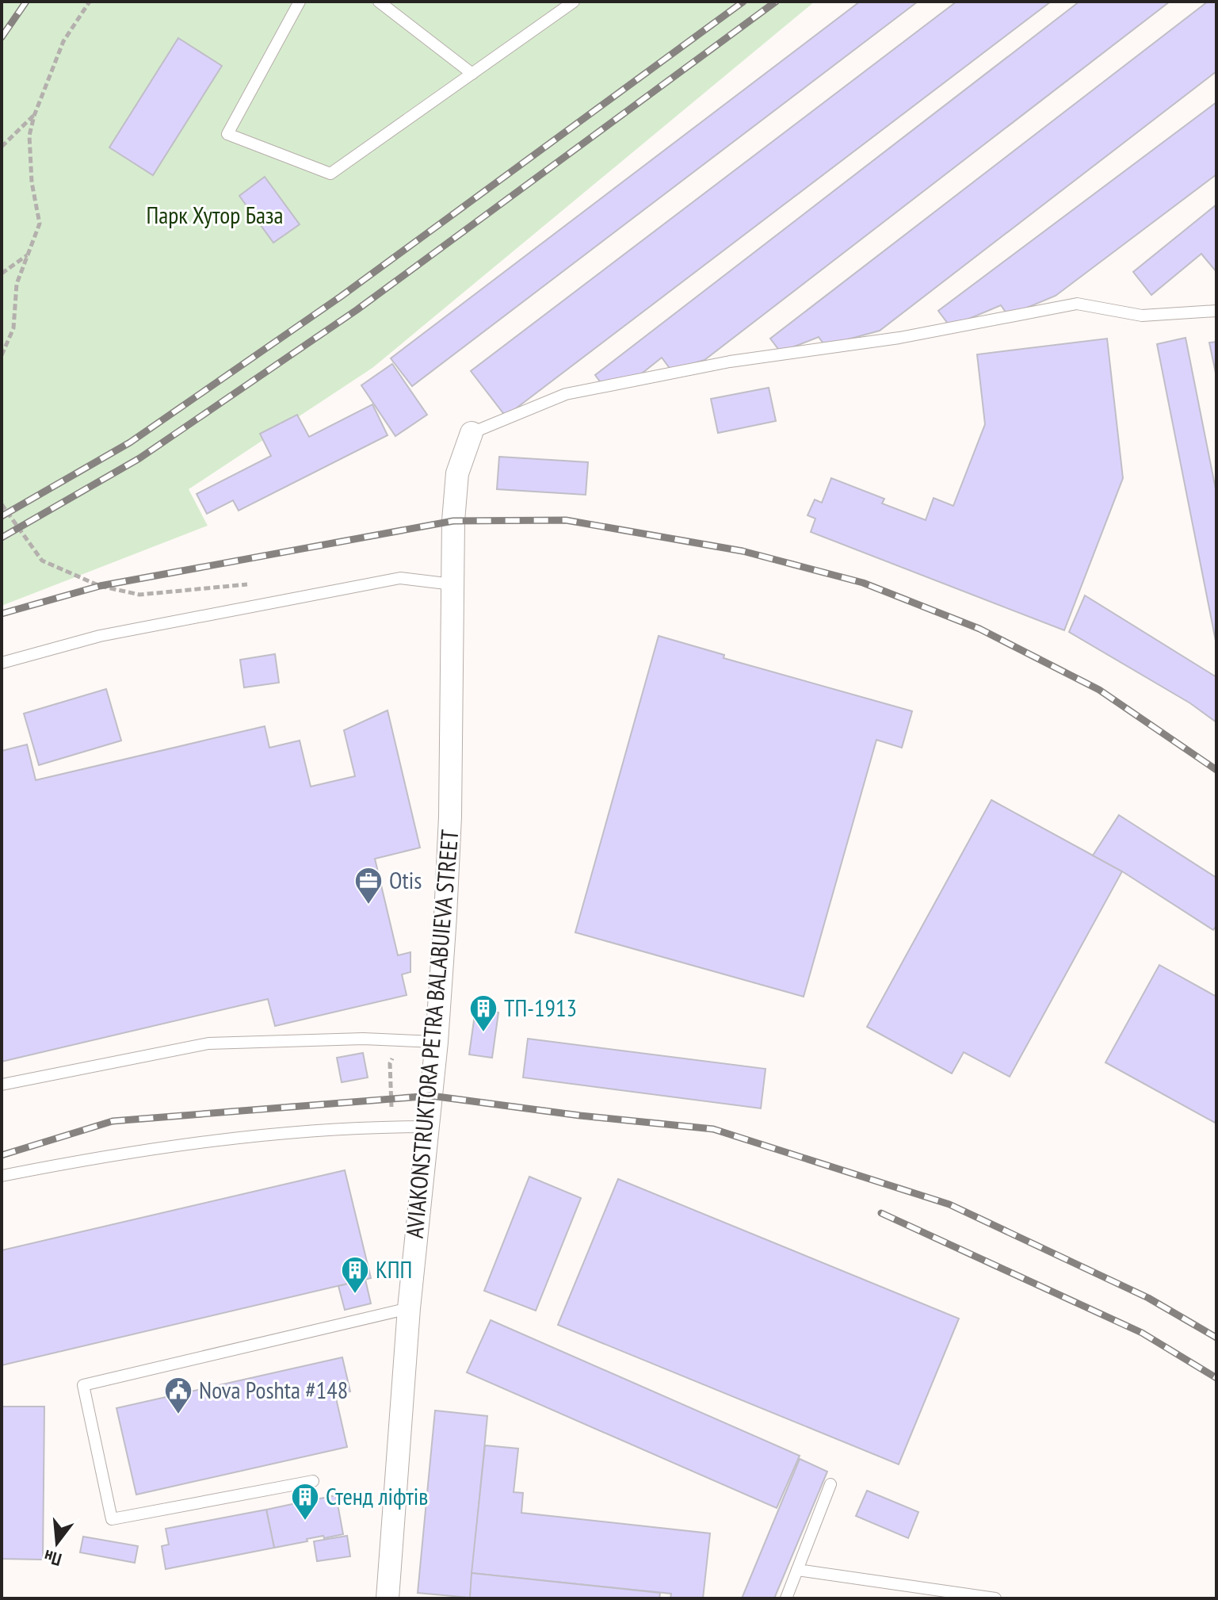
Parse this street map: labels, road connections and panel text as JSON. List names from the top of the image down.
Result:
{
  "streets": {
    "street": ["AVIAKONSTRUKTORA PETRA BALABUIEVA STREET"]
  },
  "parks": ["Парк Хутор База"],
  "places": {
    "office": ["Otis"],
    "building": ["ТП-1913", "КПП", "Стенд ліфтів"],
    "public building": ["Nova Poshta #148"]
  },
  "north": "bottom"
}
